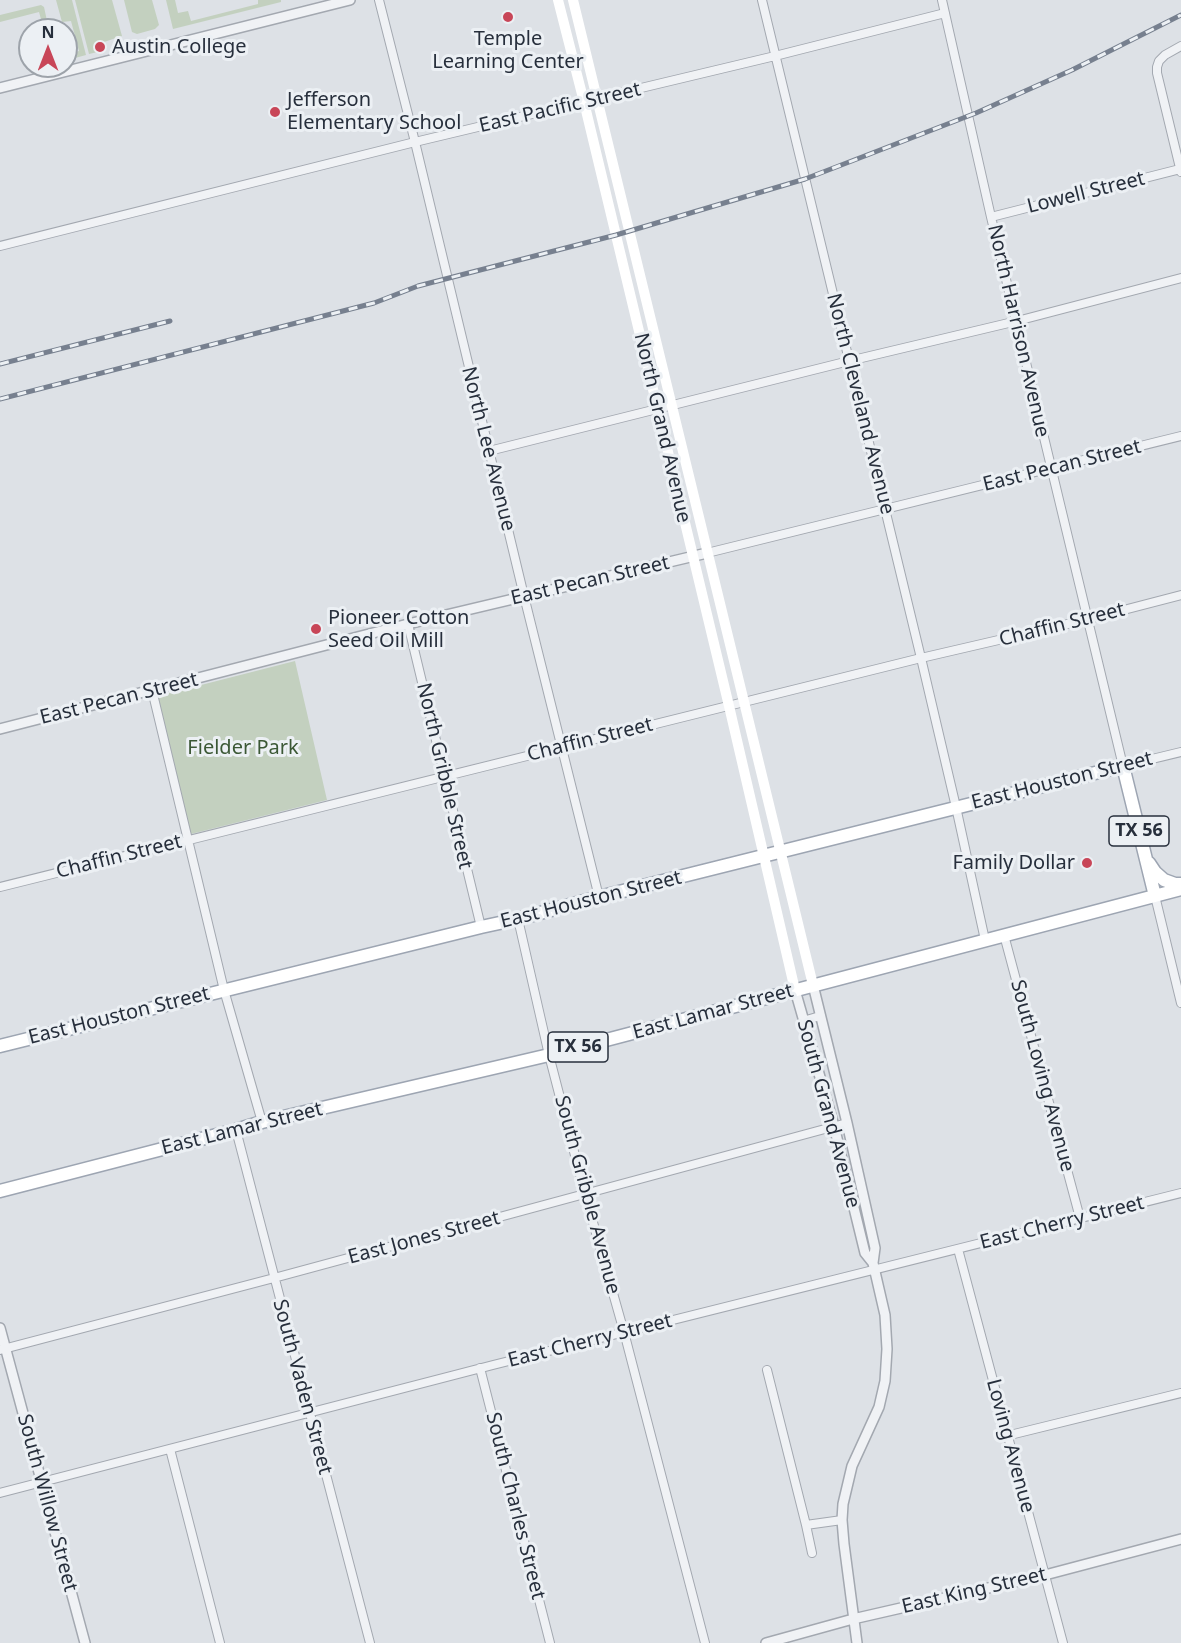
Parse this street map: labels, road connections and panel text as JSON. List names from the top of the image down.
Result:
{
  "streets": {
    "main road": [
      "North Grand Avenue",
      "East Houston Street",
      "TX 56",
      "East Lamar Street",
      "South Grand Avenue"
    ],
    "street": [
      "East Pacific Street",
      "Lowell Street",
      "North Harrison Avenue",
      "North Cleveland Avenue",
      "North Lee Avenue",
      "East Pecan Street",
      "Chaffin Street",
      "North Gribble Street",
      "South Loving Avenue",
      "South Gribble Avenue",
      "East Cherry Street",
      "East Jones Street",
      "South Vaden Street",
      "Loving Avenue",
      "South Willow Street",
      "South Charles Street",
      "East King Street"
    ]
  },
  "crossings": [
    ["East Pacific Street", "North Harrison Avenue"],
    ["East Pacific Street", "North Cleveland Avenue"],
    ["East Pacific Street", "North Grand Avenue"],
    ["East Pacific Street", "North Lee Avenue"],
    ["Lowell Street", "North Harrison Avenue"],
    ["North Harrison Avenue", "East Pecan Street"],
    ["North Harrison Avenue", "Chaffin Street"],
    ["North Harrison Avenue", "East Houston Street"],
    ["North Harrison Avenue", "TX 56"],
    ["North Cleveland Avenue", "East Pecan Street"],
    ["North Cleveland Avenue", "Chaffin Street"],
    ["North Cleveland Avenue", "East Houston Street"],
    ["North Cleveland Avenue", "East Lamar Street"],
    ["North Grand Avenue", "East Pecan Street"],
    ["North Grand Avenue", "Chaffin Street"],
    ["North Grand Avenue", "East Houston Street"],
    ["North Grand Avenue", "South Grand Avenue"],
    ["North Lee Avenue", "East Pecan Street"],
    ["North Lee Avenue", "Chaffin Street"],
    ["North Lee Avenue", "East Houston Street"],
    ["East Pecan Street", "North Gribble Street"],
    ["Chaffin Street", "North Gribble Street"],
    ["North Gribble Street", "East Houston Street"],
    ["East Houston Street", "TX 56"],
    ["East Houston Street", "South Grand Avenue"],
    ["East Houston Street", "South Gribble Avenue"],
    ["TX 56", "East Lamar Street"],
    ["East Lamar Street", "South Loving Avenue"],
    ["East Lamar Street", "South Grand Avenue"],
    ["East Lamar Street", "South Gribble Avenue"],
    ["East Lamar Street", "South Vaden Street"],
    ["South Loving Avenue", "East Cherry Street"],
    ["South Grand Avenue", "East Cherry Street"],
    ["South Grand Avenue", "East Jones Street"],
    ["South Grand Avenue", "East King Street"],
    ["South Gribble Avenue", "East Cherry Street"],
    ["South Gribble Avenue", "East Jones Street"],
    ["East Cherry Street", "South Vaden Street"],
    ["East Cherry Street", "Loving Avenue"],
    ["East Cherry Street", "South Willow Street"],
    ["East Cherry Street", "South Charles Street"],
    ["East Jones Street", "South Vaden Street"],
    ["East Jones Street", "South Willow Street"],
    ["Loving Avenue", "East King Street"]
  ],
  "parks": ["Fielder Park"],
  "places": [
    "Temple Learning Center",
    "Austin College",
    "Jefferson Elementary School",
    "Pioneer Cotton Seed Oil Mill",
    "Family Dollar"
  ],
  "north": "top"
}
